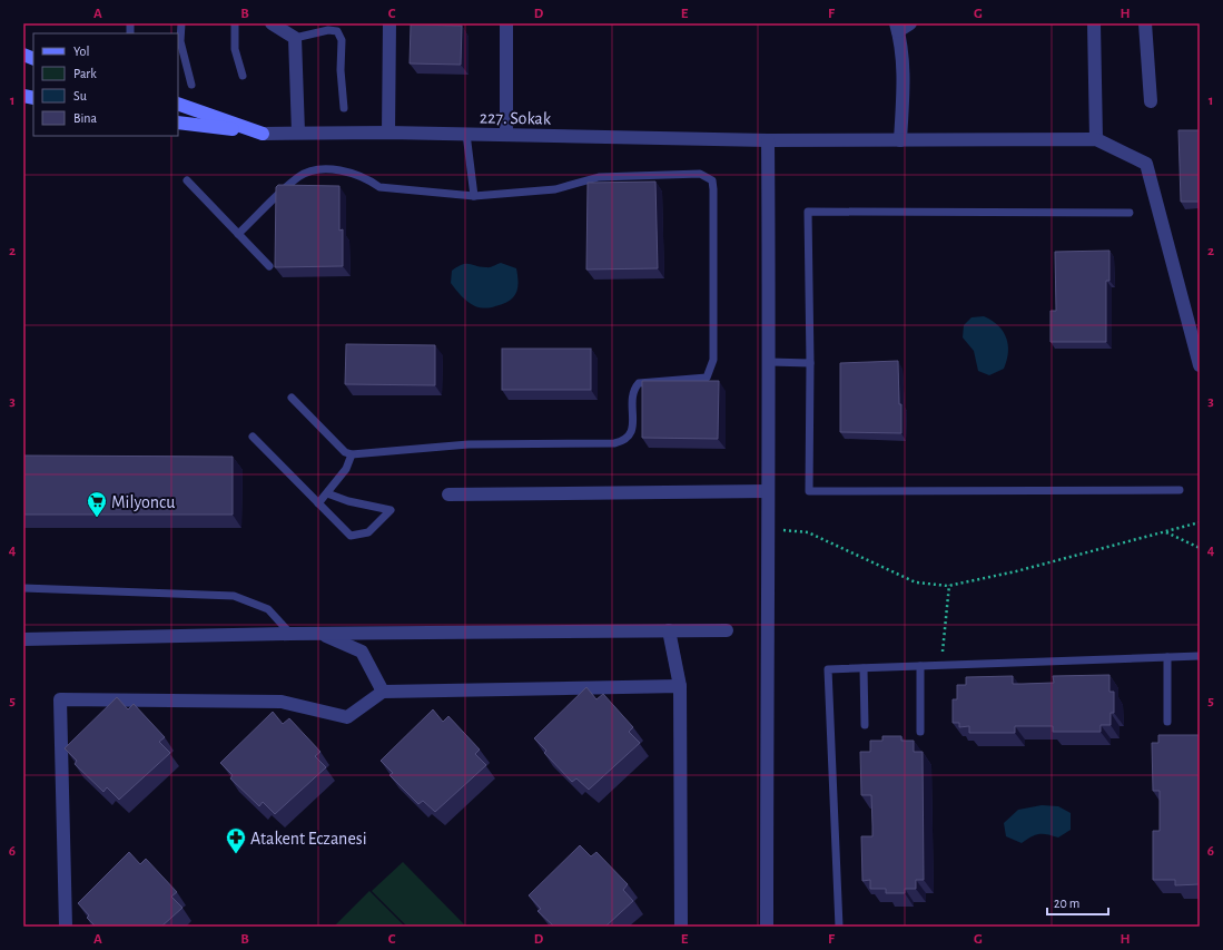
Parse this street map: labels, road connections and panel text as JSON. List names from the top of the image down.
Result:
{
  "streets": {
    "street": ["227. Sokak"]
  },
  "places": {
    "supermarket": ["Milyoncu"],
    "pharmacy": ["Atakent Eczanesi"]
  },
  "legend": [
    "Yol",
    "Park",
    "Su",
    "Bina"
  ],
  "scale_bar": "20 m",
  "grid": {
    "columns": [
      "A",
      "B",
      "C",
      "D",
      "E",
      "F",
      "G",
      "H"
    ],
    "rows": [
      "1",
      "2",
      "3",
      "4",
      "5",
      "6"
    ]
  }
}
